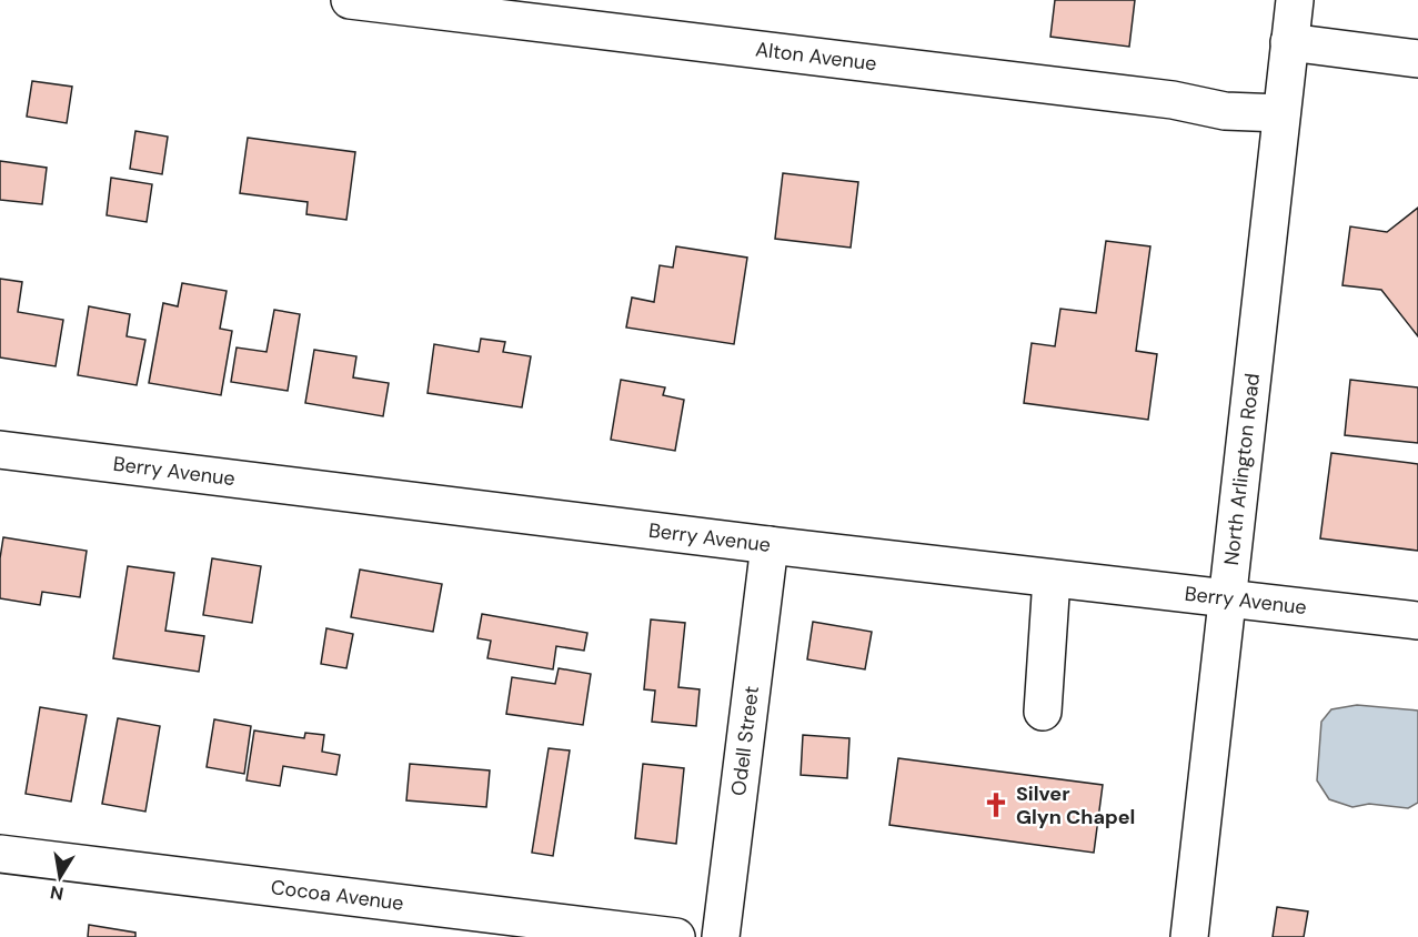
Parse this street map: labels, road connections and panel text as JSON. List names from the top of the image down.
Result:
{
  "streets": {
    "street": [
      "Alton Avenue",
      "North Arlington Road",
      "Berry Avenue",
      "Odell Street",
      "Cocoa Avenue"
    ]
  },
  "crossings": [
    ["Alton Avenue", "North Arlington Road"],
    ["North Arlington Road", "Berry Avenue"],
    ["Berry Avenue", "Odell Street"]
  ],
  "places": {
    "church": ["Silver Glyn Chapel"]
  },
  "north": "bottom"
}
